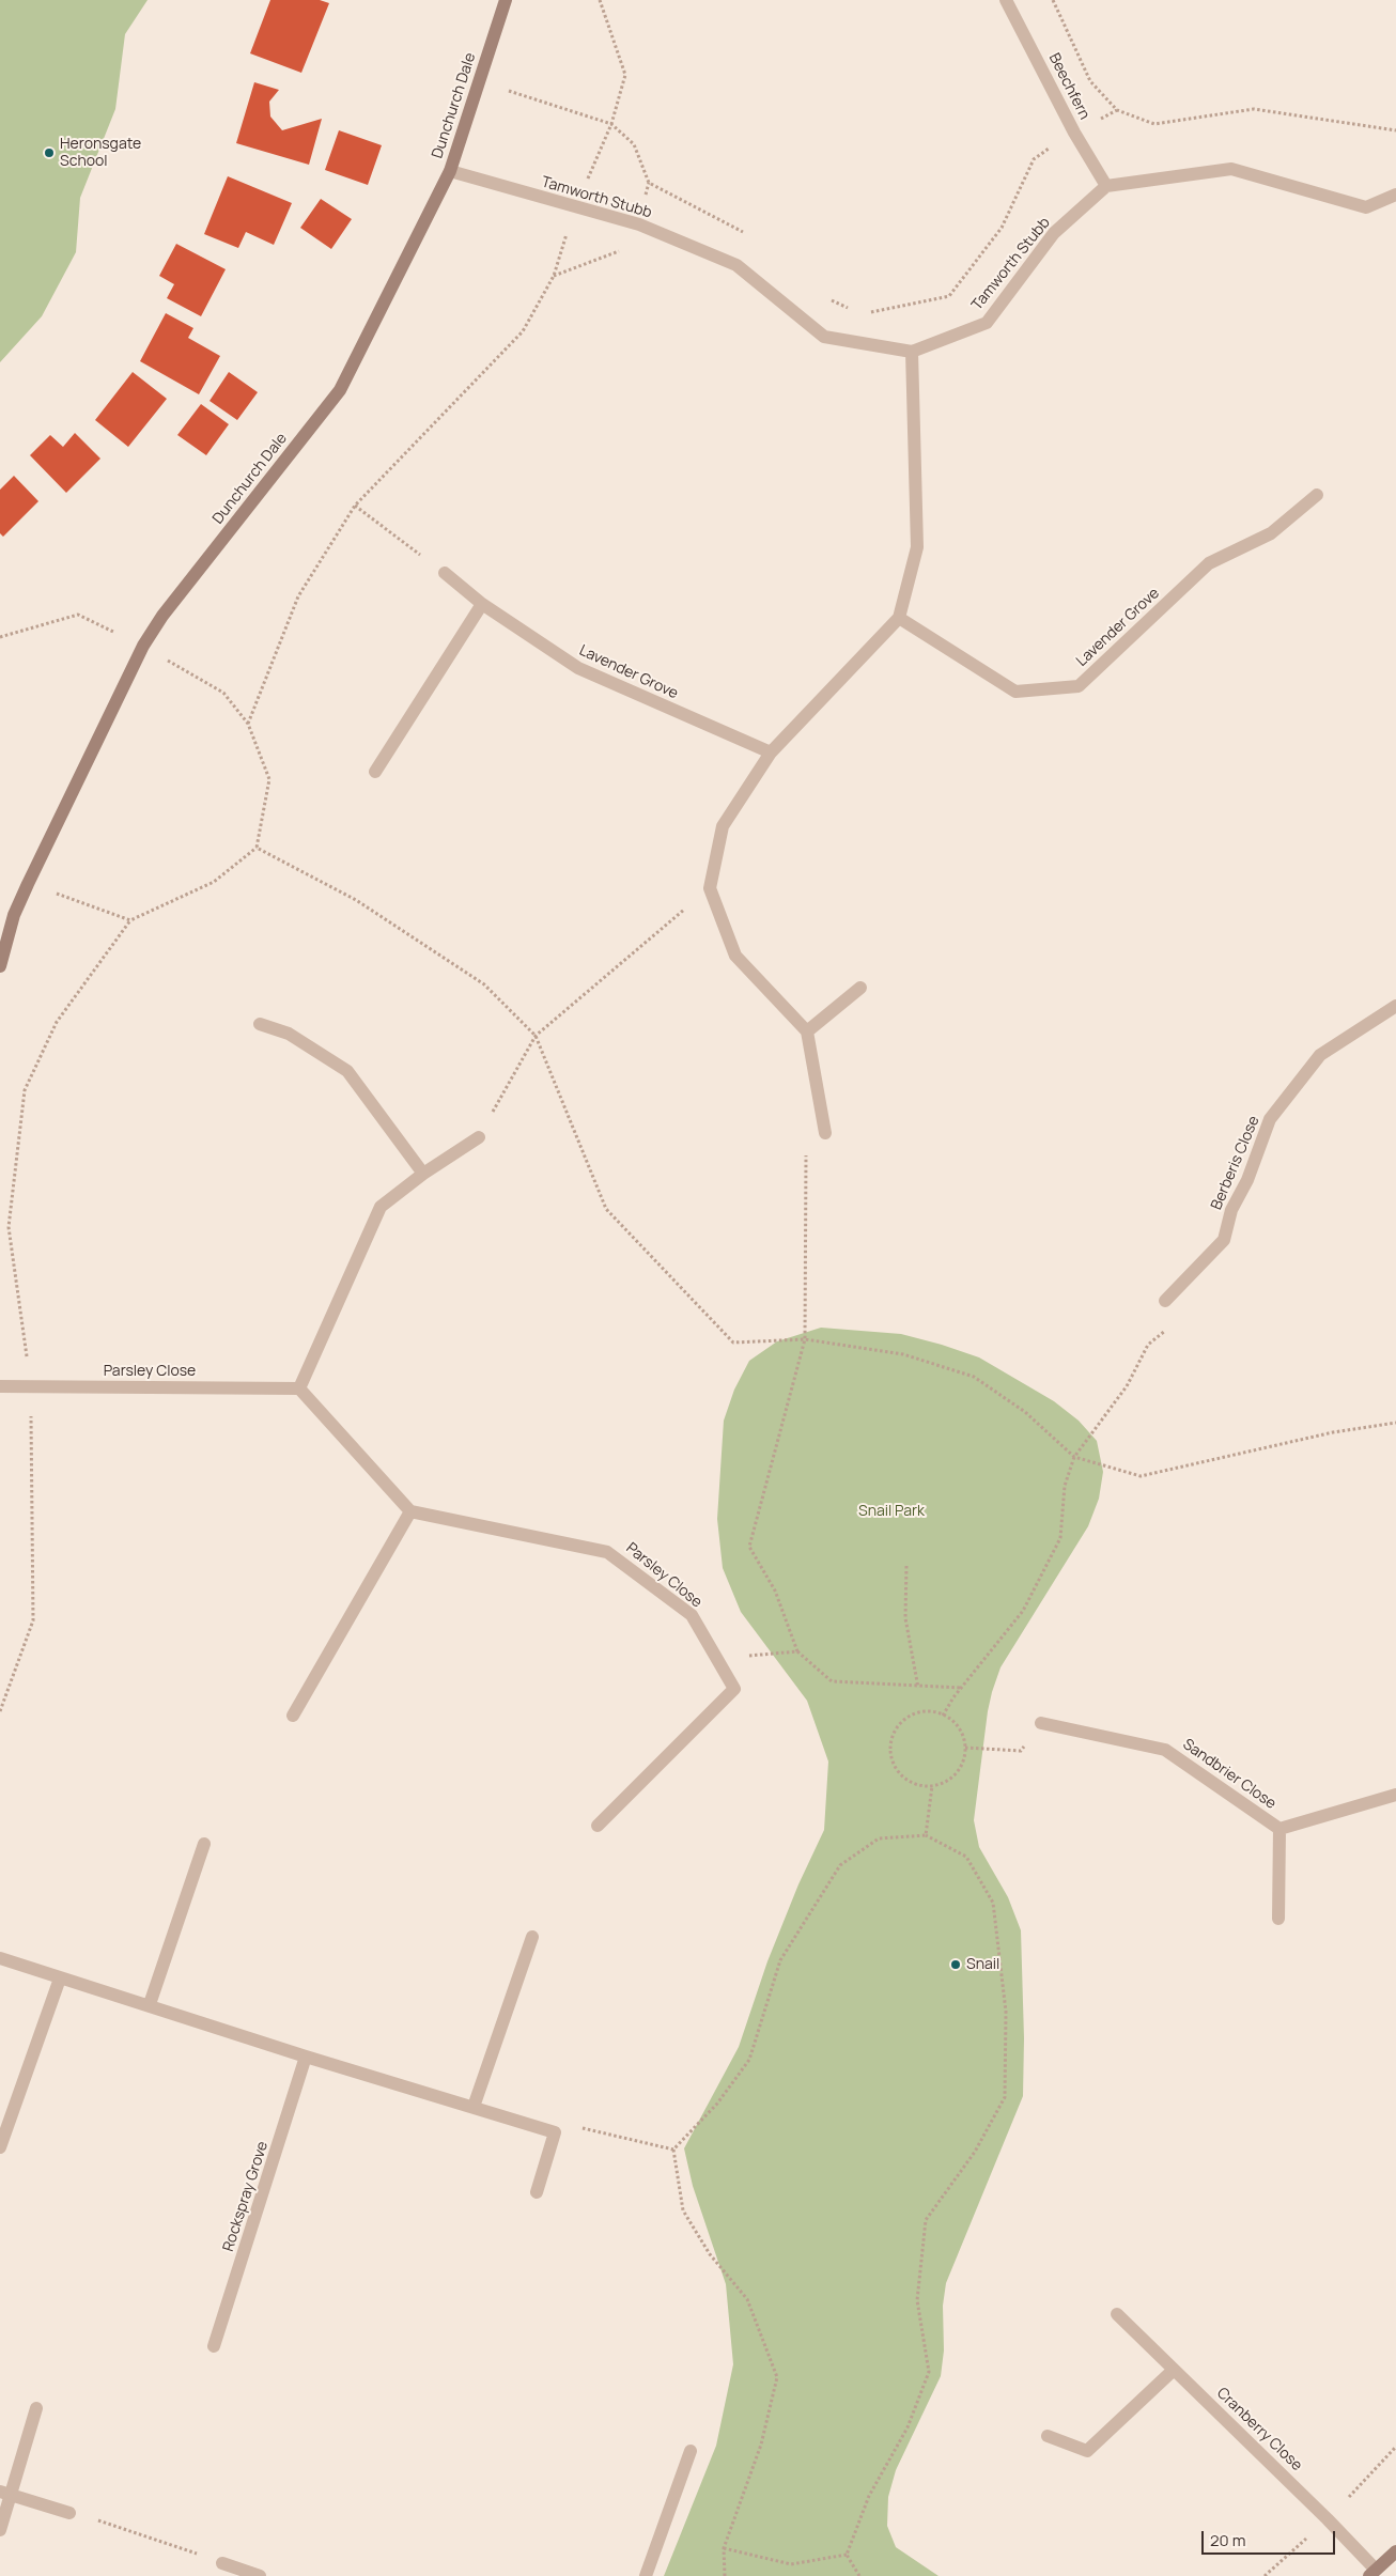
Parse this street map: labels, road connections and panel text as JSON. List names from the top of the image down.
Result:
{
  "streets": {
    "street": [
      "Beechfern",
      "Dunchurch Dale",
      "Tamworth Stubb",
      "Lavender Grove",
      "Berberis Close",
      "Parsley Close",
      "Sandbrier Close",
      "Rockspray Grove",
      "Cranberry Close"
    ]
  },
  "crossings": [
    ["Beechfern", "Tamworth Stubb"],
    ["Dunchurch Dale", "Tamworth Stubb"]
  ],
  "parks": ["Snail Park"],
  "places": ["Heronsgate School", "Snail"],
  "scale_bar": "20 m"
}
